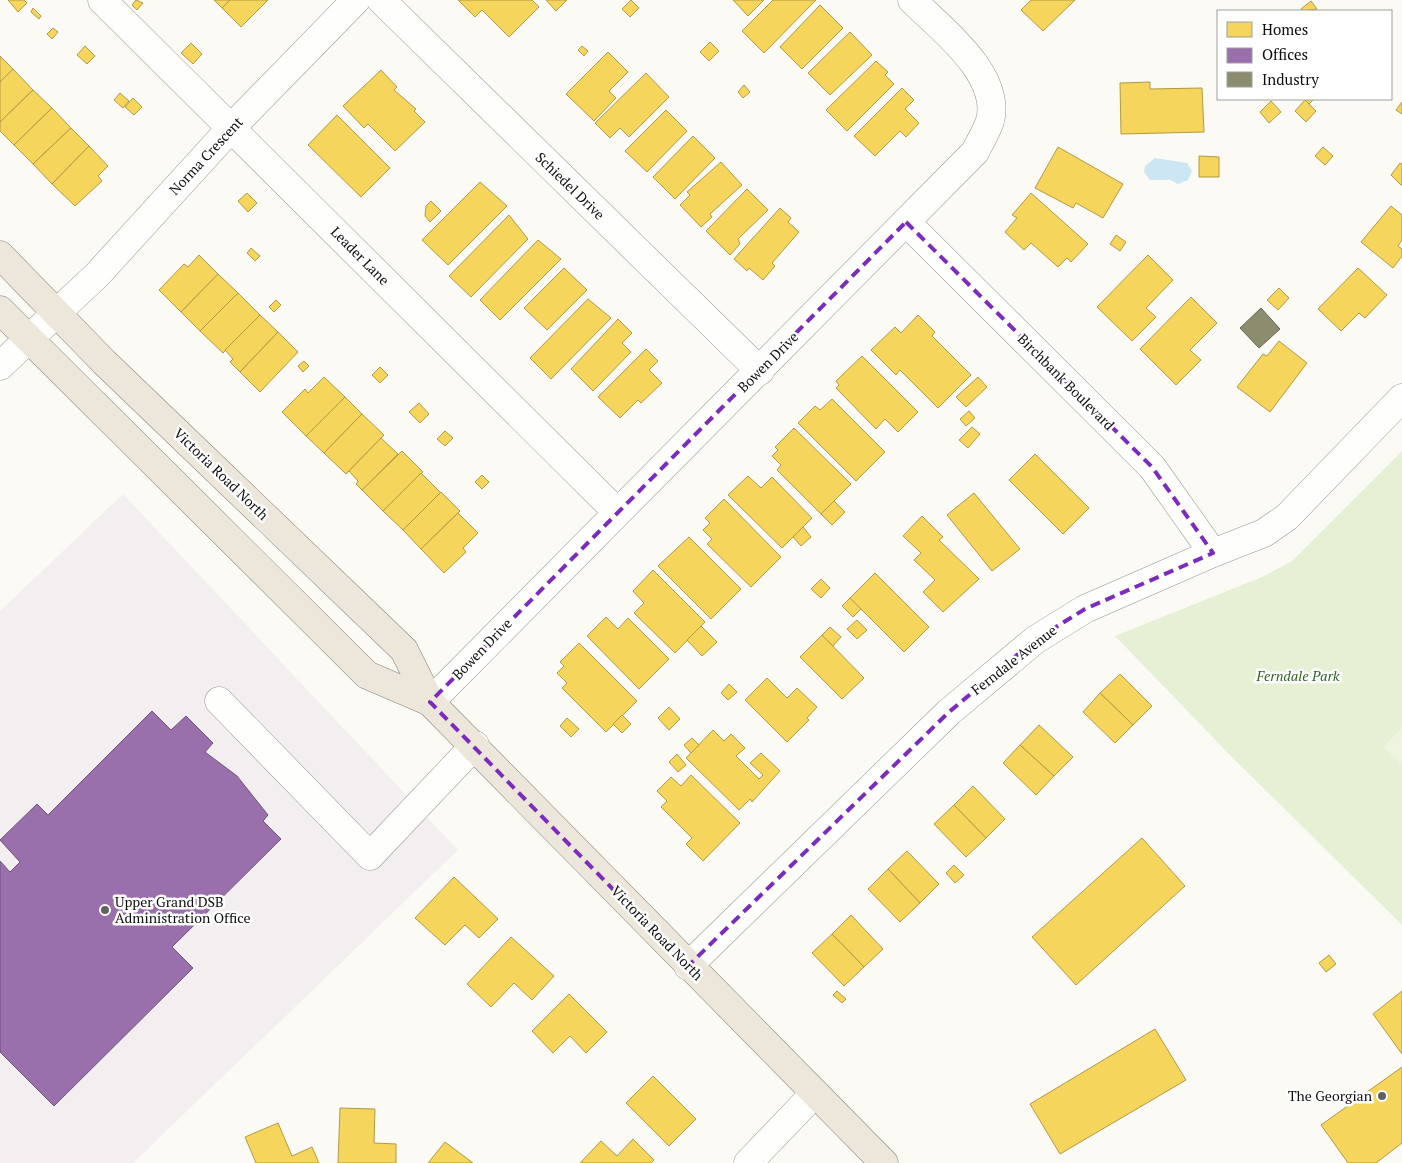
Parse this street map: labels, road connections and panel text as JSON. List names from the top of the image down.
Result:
{
  "streets": {
    "main road": ["Victoria Road North"],
    "street": [
      "Norma Crescent",
      "Schiedel Drive",
      "Leader Lane",
      "Bowen Drive",
      "Birchbank Boulevard",
      "Ferndale Avenue"
    ]
  },
  "crossings": [
    ["Norma Crescent", "Leader Lane"],
    ["Norma Crescent", "Victoria Road North"],
    ["Schiedel Drive", "Bowen Drive"],
    ["Leader Lane", "Bowen Drive"],
    ["Bowen Drive", "Birchbank Boulevard"],
    ["Bowen Drive", "Victoria Road North"],
    ["Birchbank Boulevard", "Ferndale Avenue"],
    ["Victoria Road North", "Ferndale Avenue"]
  ],
  "parks": ["Ferndale Park"],
  "places": ["Upper Grand DSB Administration Office", "The Georgian"],
  "legend": ["Homes", "Offices", "Industry"]
}
